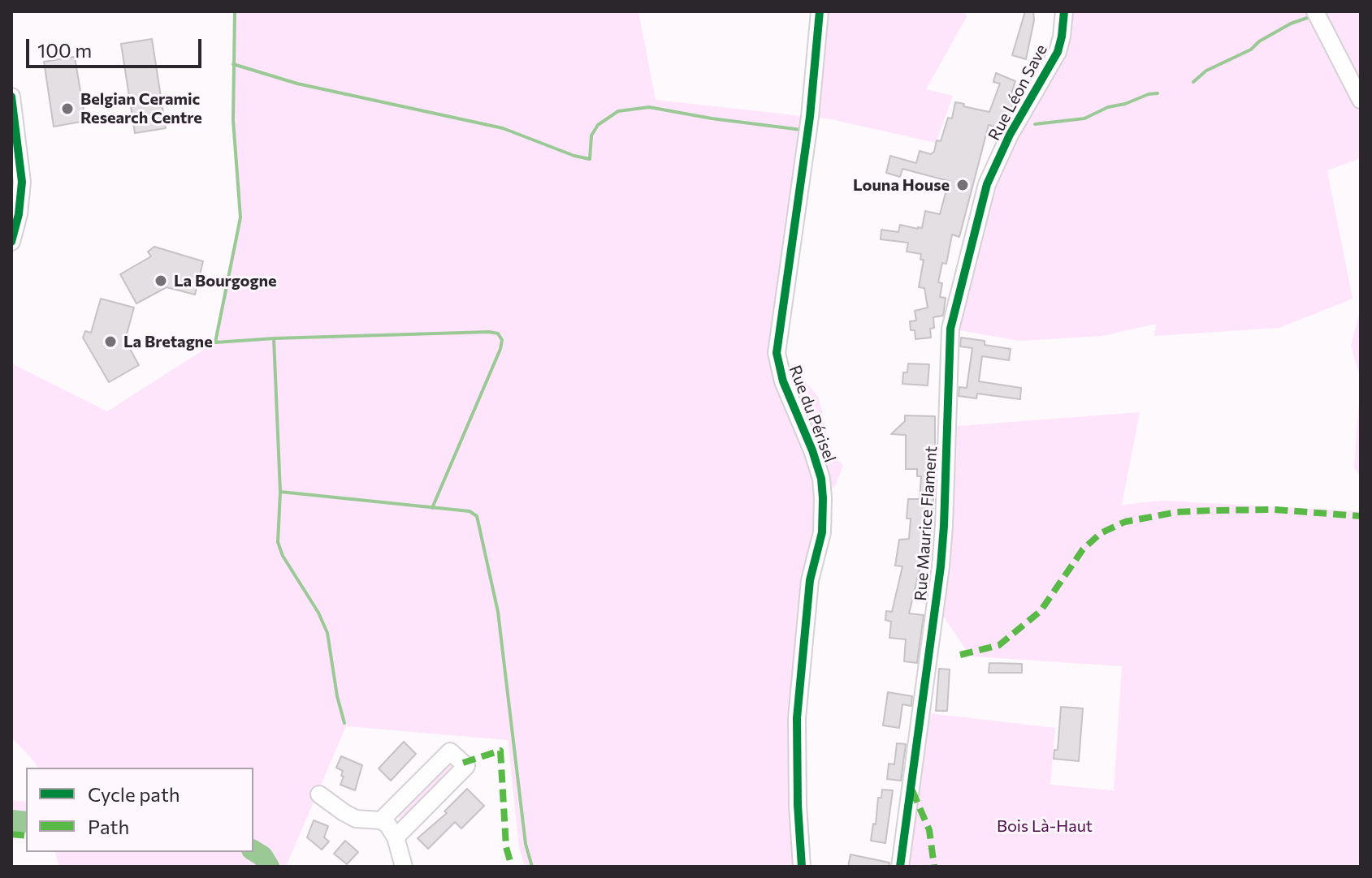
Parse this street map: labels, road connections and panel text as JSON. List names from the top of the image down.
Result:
{
  "streets": {
    "street": ["Rue Léon Save", "Rue du Périsel", "Rue Maurice Flament"]
  },
  "crossings": [
    ["Rue Léon Save", "Rue Maurice Flament"]
  ],
  "parks": ["Bois Là-Haut"],
  "places": [
    "Belgian Ceramic Research Centre",
    "Louna House",
    "La Bourgogne",
    "La Bretagne"
  ],
  "legend": ["Cycle path", "Path"],
  "scale_bar": "100 m"
}
